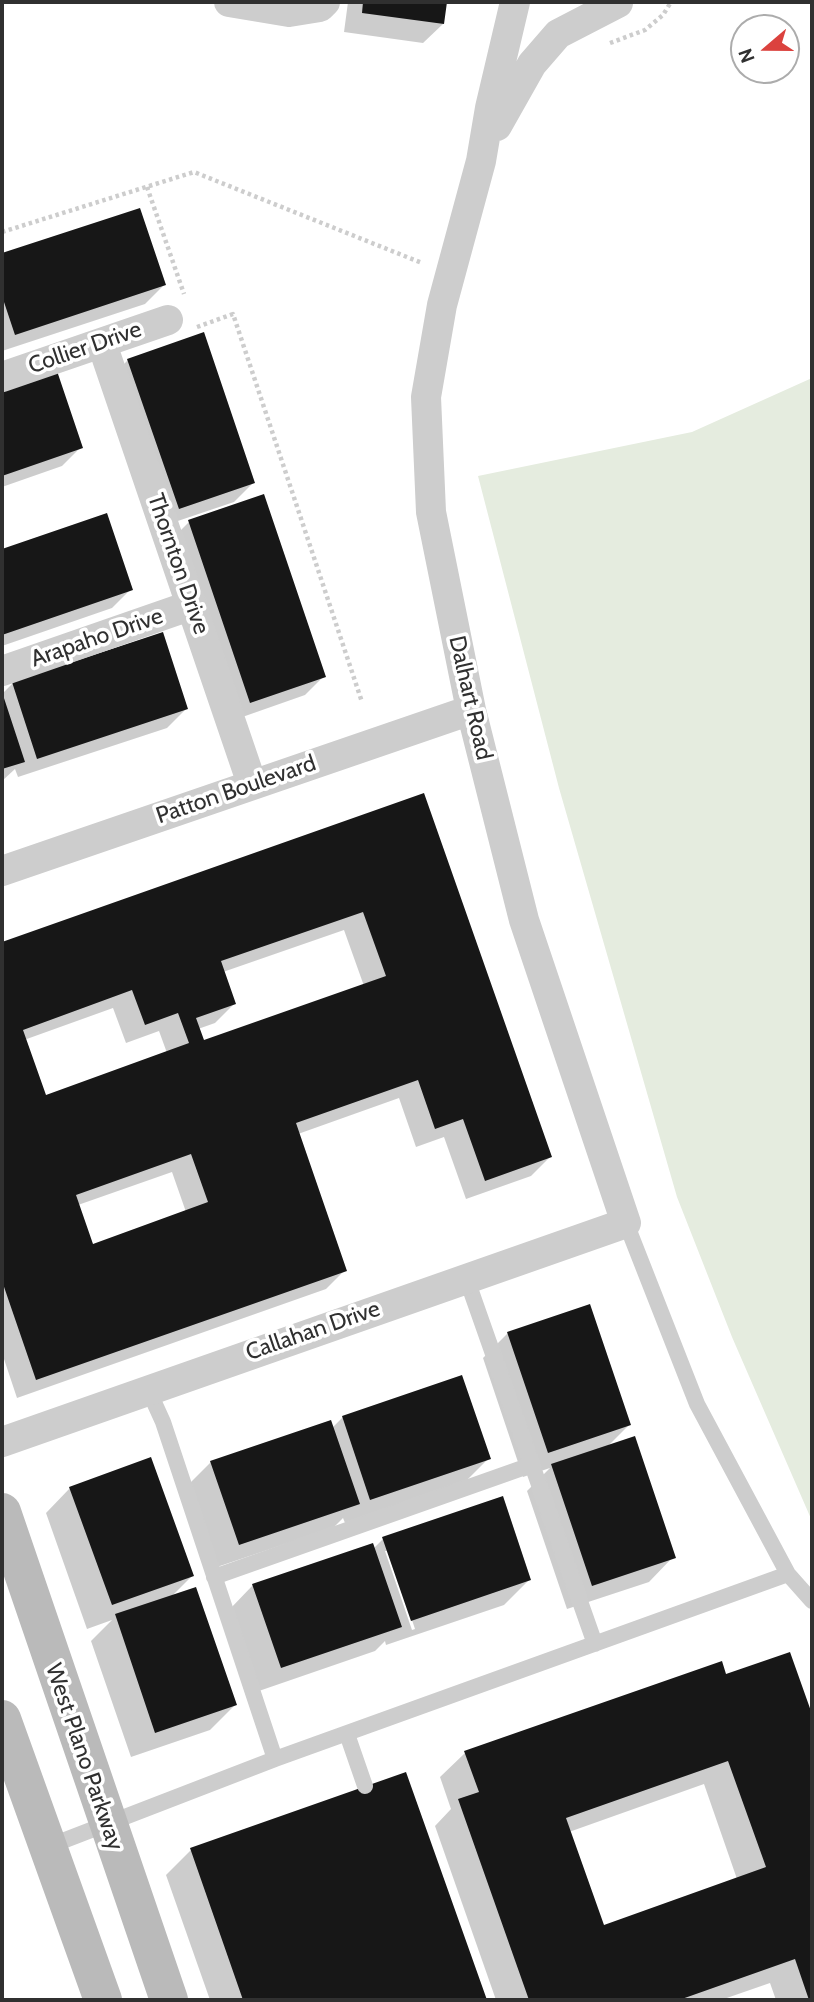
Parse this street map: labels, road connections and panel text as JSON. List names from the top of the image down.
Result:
{
  "streets": {
    "main road": ["West Plano Parkway"],
    "street": [
      "Collier Drive",
      "Thornton Drive",
      "Arapaho Drive",
      "Dalhart Road",
      "Patton Boulevard",
      "Callahan Drive"
    ]
  },
  "crossings": [
    ["Collier Drive", "Thornton Drive"],
    ["Thornton Drive", "Arapaho Drive"],
    ["Thornton Drive", "Patton Boulevard"],
    ["Dalhart Road", "Patton Boulevard"],
    ["Dalhart Road", "Callahan Drive"]
  ],
  "north": "left"
}
